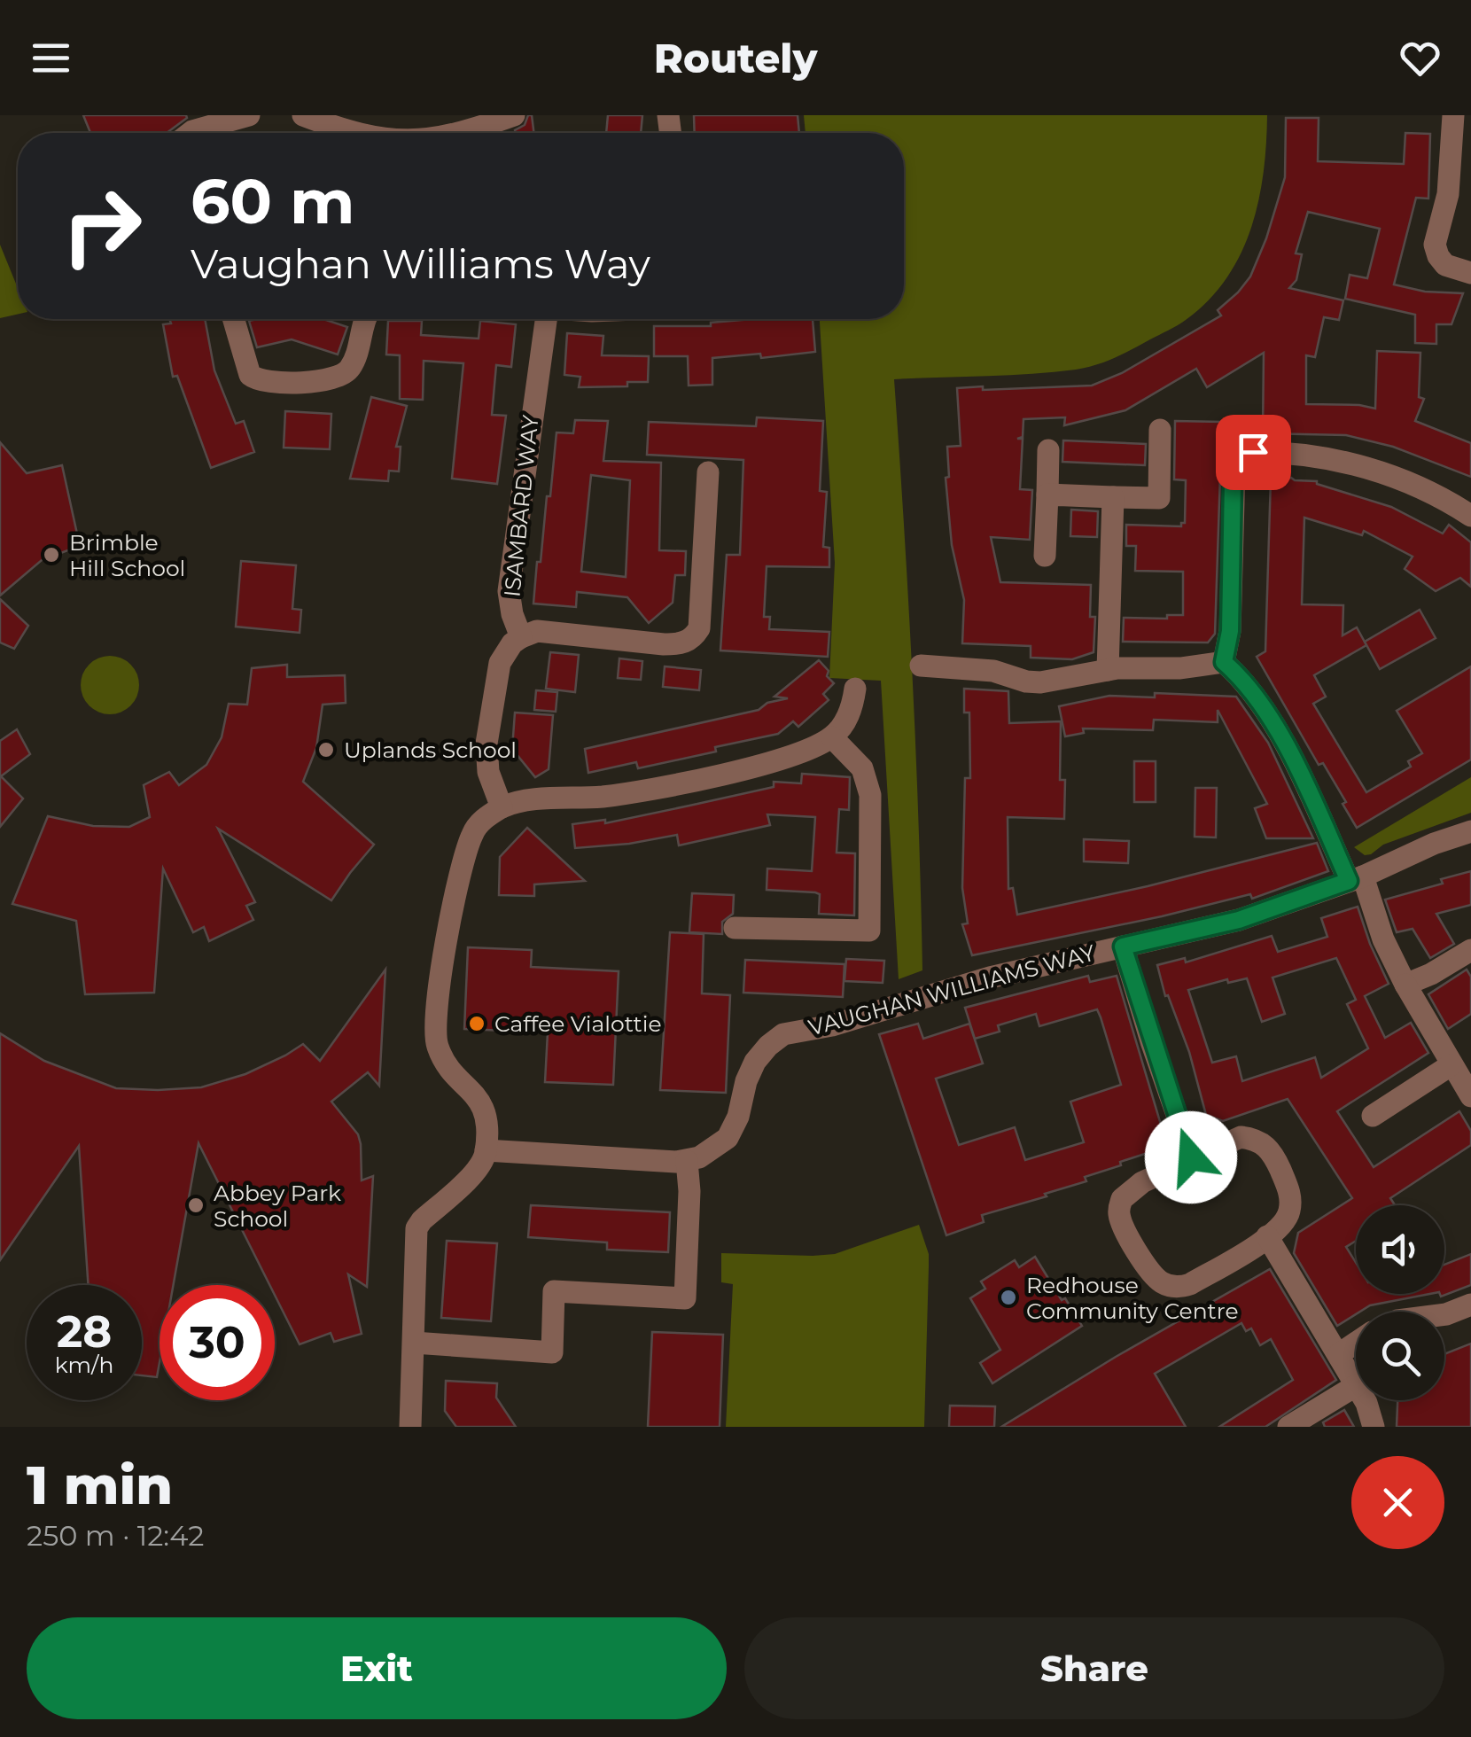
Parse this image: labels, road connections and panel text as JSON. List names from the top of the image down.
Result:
{
  "streets": {
    "street": ["ISAMBARD WAY", "VAUGHAN WILLIAMS WAY"]
  },
  "places": [
    "Brimble Hill School",
    "Uplands School",
    "Caffee Vialottie",
    "Abbey Park School",
    "Redhouse Community Centre"
  ],
  "page": {
    "header": "Routely",
    "turn": ["60 m", "Vaughan Williams Way"],
    "speed": "28 km/h",
    "limit": "30",
    "heading": ["1 min", "250 m · 12:42"],
    "buttons": ["Exit", "Share"]
  }
}
